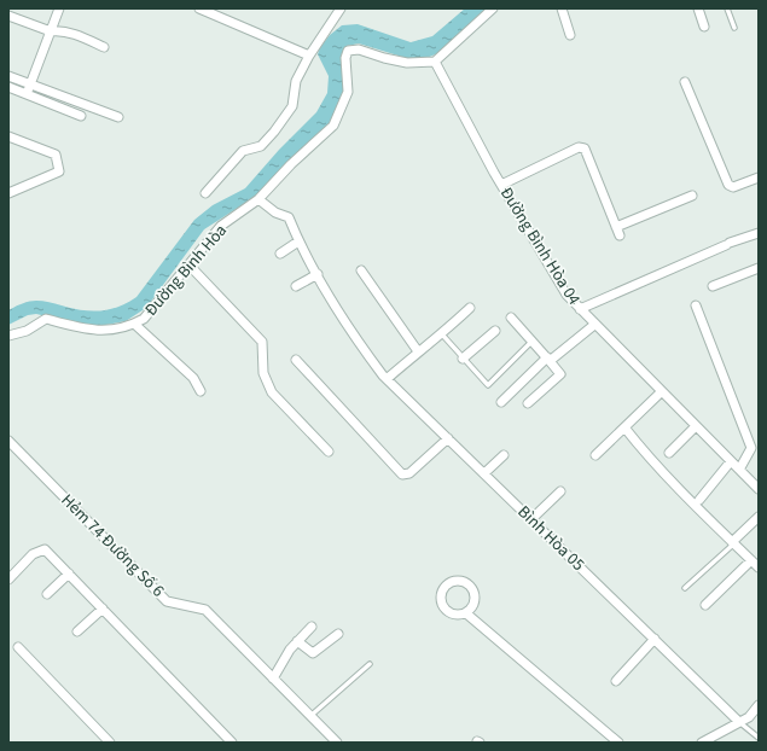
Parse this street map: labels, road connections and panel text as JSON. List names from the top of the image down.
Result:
{
  "streets": {
    "street": [
      "Đường Bình Hòa 04",
      "Đường Bình Hòa",
      "Bình Hòa 05",
      "Hẻm 74 Đường Số 6"
    ]
  },
  "crossings": [
    ["Đường Bình Hòa 04", "Đường Bình Hòa"]
  ]
}
